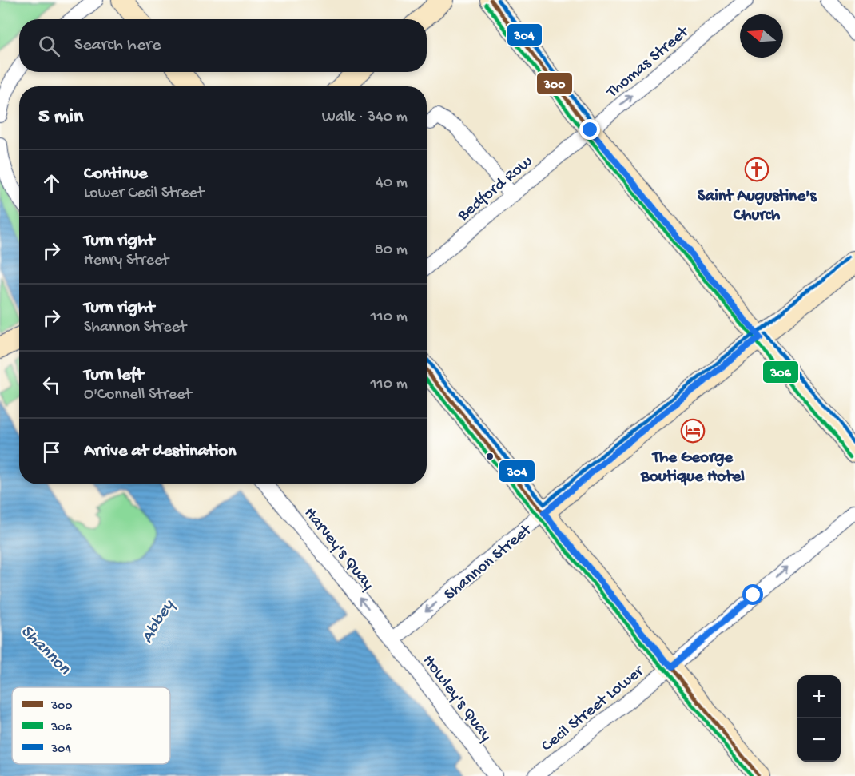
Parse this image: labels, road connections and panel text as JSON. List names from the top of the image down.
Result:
{
  "streets": {
    "main road": ["Shannon Street"],
    "street": [
      "Thomas Street",
      "Bedford Row",
      "Harvey's Quay",
      "Howley's Quay",
      "Cecil Street Lower"
    ]
  },
  "crossings": [
    ["Thomas Street", "Bedford Row"],
    ["Harvey's Quay", "Shannon Street"],
    ["Harvey's Quay", "Howley's Quay"],
    ["Shannon Street", "Howley's Quay"]
  ],
  "one_way": ["Thomas Street", "Harvey's Quay", "Cecil Street Lower"],
  "water": ["Abbey", "Shannon"],
  "places": {
    "church": ["Saint Augustine's Church"],
    "hotel": ["The George Boutique Hotel"]
  },
  "lines": ["transit line 300", "transit line 304", "transit line 306"],
  "legend": ["300", "306", "304"],
  "north": "left",
  "page": {
    "search": "Search here",
    "heading": ["5 min", "Walk · 340 m"],
    "list": [
      ["Continue", "Lower Cecil Street", "40 m"],
      ["Turn right", "Henry Street", "80 m"],
      ["Turn right", "Shannon Street", "110 m"],
      ["Turn left", "O'Connell Street", "110 m"],
      "Arrive at destination"
    ],
    "map_buttons": ["+", "−"]
  }
}
